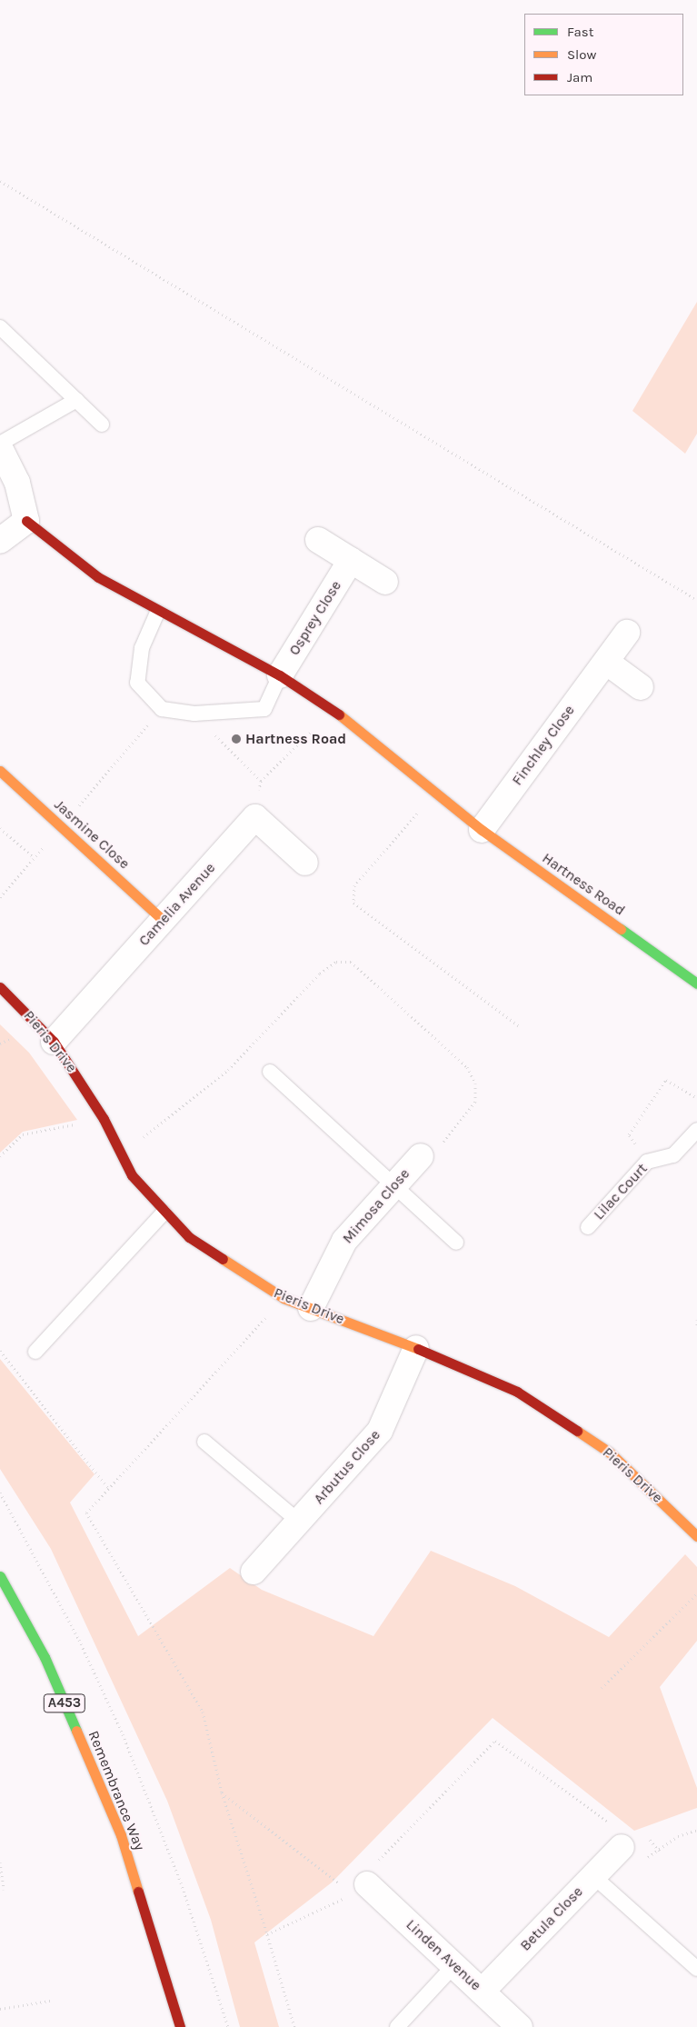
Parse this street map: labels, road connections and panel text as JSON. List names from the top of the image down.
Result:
{
  "streets": {
    "main road": [
      "Jasmine Close",
      "Hartness Road",
      "Pieris Drive",
      "A453",
      "Remembrance Way"
    ],
    "street": [
      "Osprey Close",
      "Finchley Close",
      "Camelia Avenue",
      "Mimosa Close",
      "Arbutus Close",
      "Betula Close",
      "Linden Avenue"
    ],
    "lane": ["Lilac Court"]
  },
  "crossings": [
    ["Osprey Close", "Hartness Road"],
    ["Finchley Close", "Hartness Road"],
    ["Jasmine Close", "Camelia Avenue"],
    ["Camelia Avenue", "Pieris Drive"],
    ["Pieris Drive", "Mimosa Close"],
    ["Pieris Drive", "Arbutus Close"],
    ["Betula Close", "Linden Avenue"]
  ],
  "places": ["Hartness Road"],
  "legend": ["Fast", "Slow", "Jam"]
}
